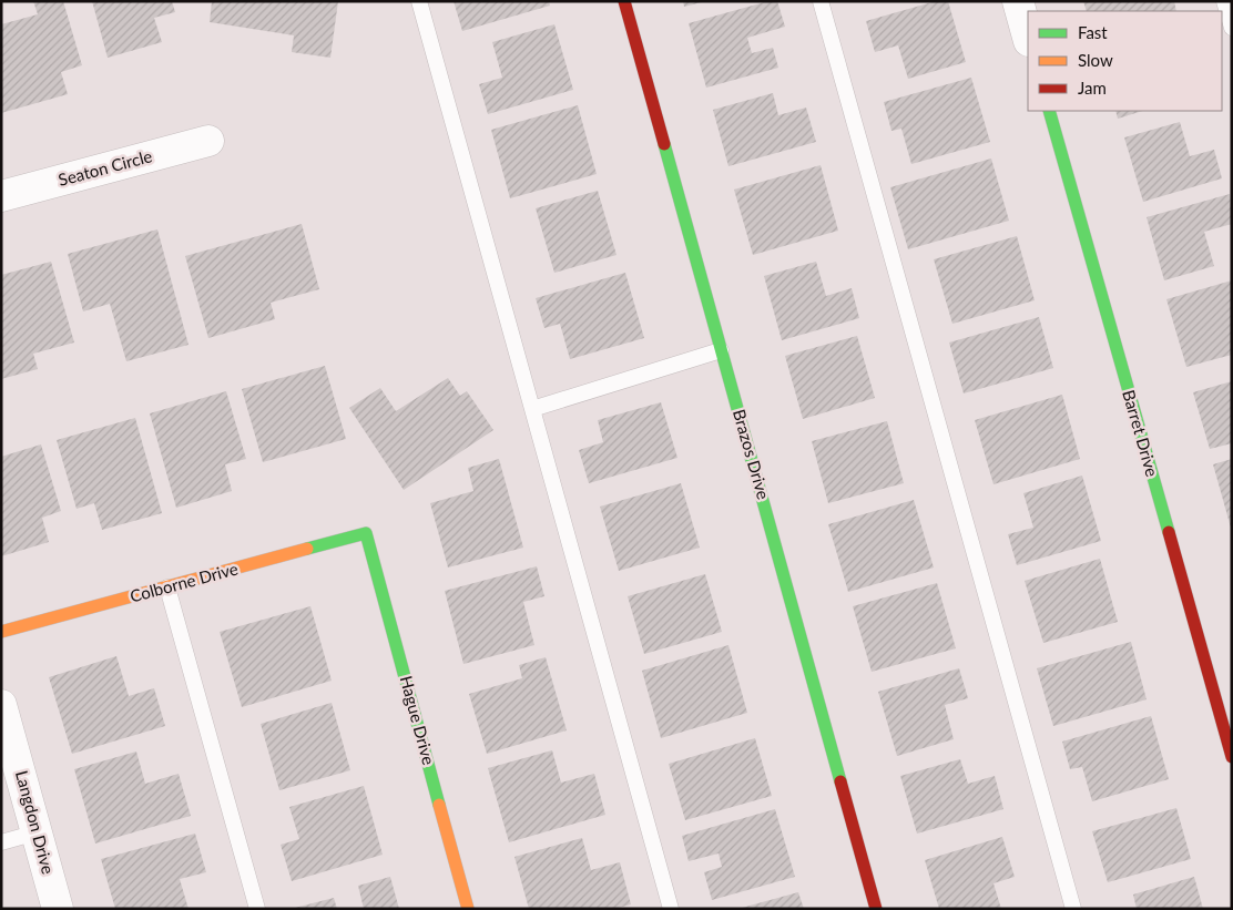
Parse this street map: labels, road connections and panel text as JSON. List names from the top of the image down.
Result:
{
  "streets": {
    "street": [
      "Seaton Circle",
      "Barret Drive",
      "Brazos Drive",
      "Colborne Drive",
      "Hague Drive",
      "Langdon Drive"
    ]
  },
  "crossings": [
    ["Colborne Drive", "Hague Drive"]
  ],
  "legend": ["Fast", "Slow", "Jam"]
}
